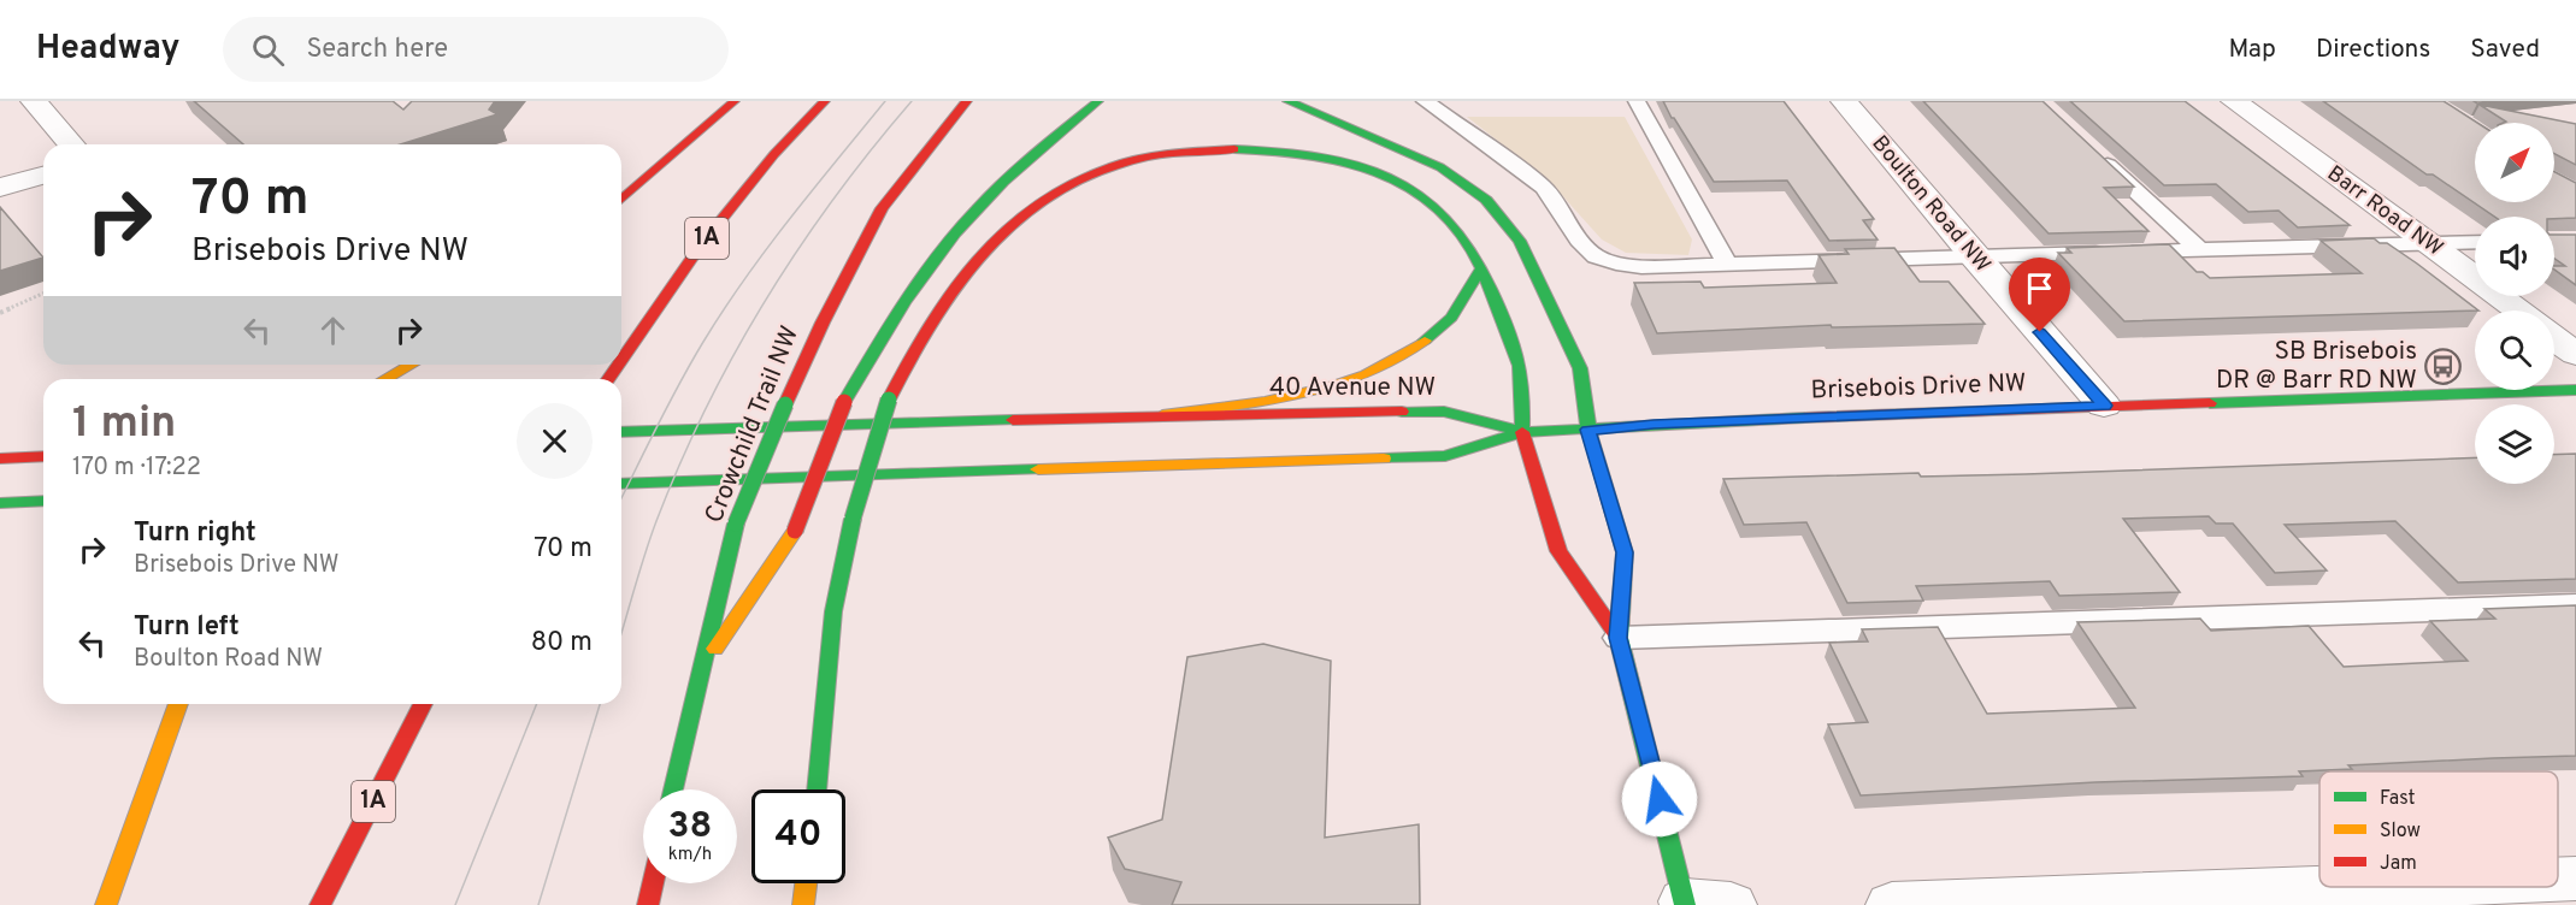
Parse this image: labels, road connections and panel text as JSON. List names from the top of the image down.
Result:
{
  "streets": {
    "main road": [
      "1A",
      "40 Avenue NW",
      "Brisebois Drive NW",
      "Crowchild Trail NW"
    ],
    "street": ["Boulton Road NW", "Barr Road NW"]
  },
  "crossings": [
    ["Boulton Road NW", "Brisebois Drive NW"],
    ["40 Avenue NW", "Brisebois Drive NW"]
  ],
  "places": {
    "bus stop": ["SB Brisebois DR @ Barr RD NW"]
  },
  "legend": ["Fast", "Slow", "Jam"],
  "north": "top right",
  "page": {
    "header": "Headway",
    "search": "Search here",
    "nav": ["Map", "Directions", "Saved"],
    "turn": ["70 m", "Brisebois Drive NW"],
    "heading": ["1 min", "170 m · 17:22"],
    "list": [
      {
        "name": "Turn right",
        "note": "Brisebois Drive NW",
        "value": "70 m"
      },
      {
        "name": "Turn left",
        "note": "Boulton Road NW",
        "value": "80 m"
      }
    ],
    "speed": "38 km/h",
    "limit": "40"
  }
}
